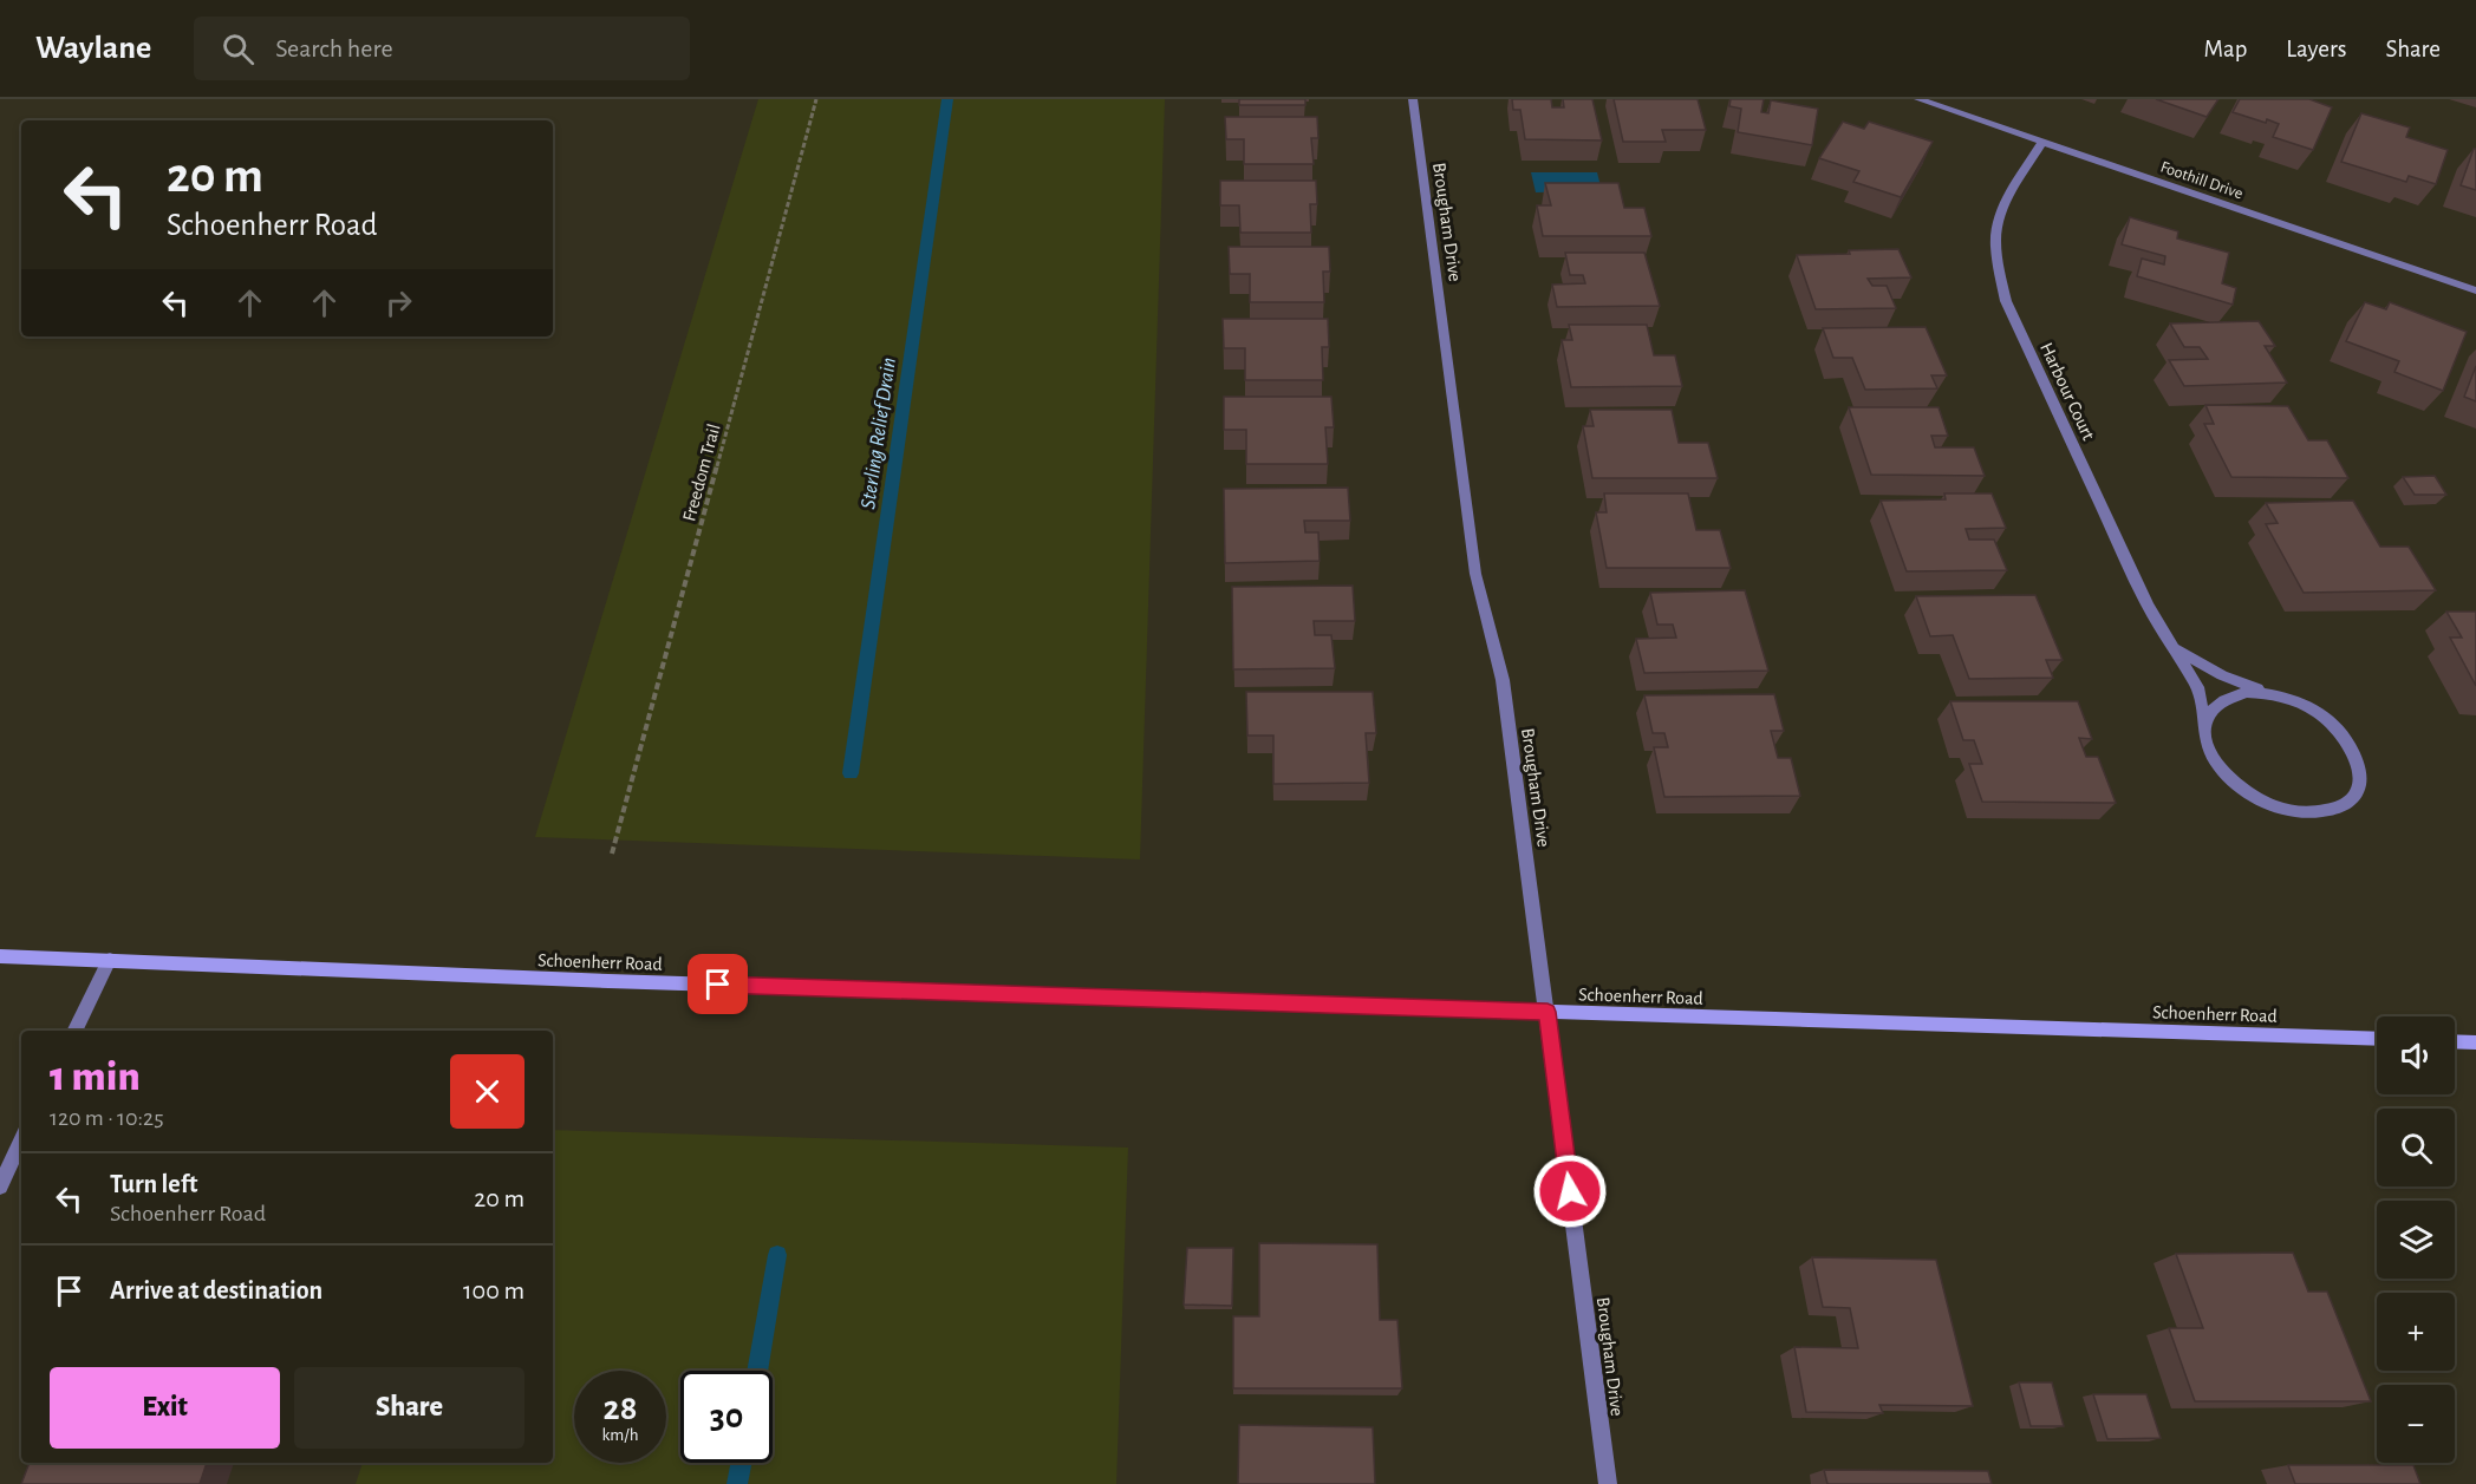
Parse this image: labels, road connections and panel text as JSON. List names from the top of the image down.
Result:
{
  "streets": {
    "main road": ["Schoenherr Road"],
    "street": ["Foothill Drive", "Brougham Drive", "Harbour Court"],
    "path": ["Freedom Trail"]
  },
  "crossings": [
    ["Foothill Drive", "Harbour Court"],
    ["Brougham Drive", "Schoenherr Road"]
  ],
  "water": ["Sterling Relief Drain"],
  "page": {
    "header": "Waylane",
    "search": "Search here",
    "nav": ["Map", "Layers", "Share"],
    "turn": ["20 m", "Schoenherr Road"],
    "map_buttons": ["+", "−"],
    "heading": ["1 min", "120 m · 10:25"],
    "list": [
      {
        "name": "Turn left",
        "note": "Schoenherr Road",
        "value": "20 m"
      },
      {
        "name": "Arrive at destination",
        "value": "100 m"
      }
    ],
    "buttons": ["Exit", "Share"],
    "speed": "28 km/h",
    "limit": "30"
  }
}
